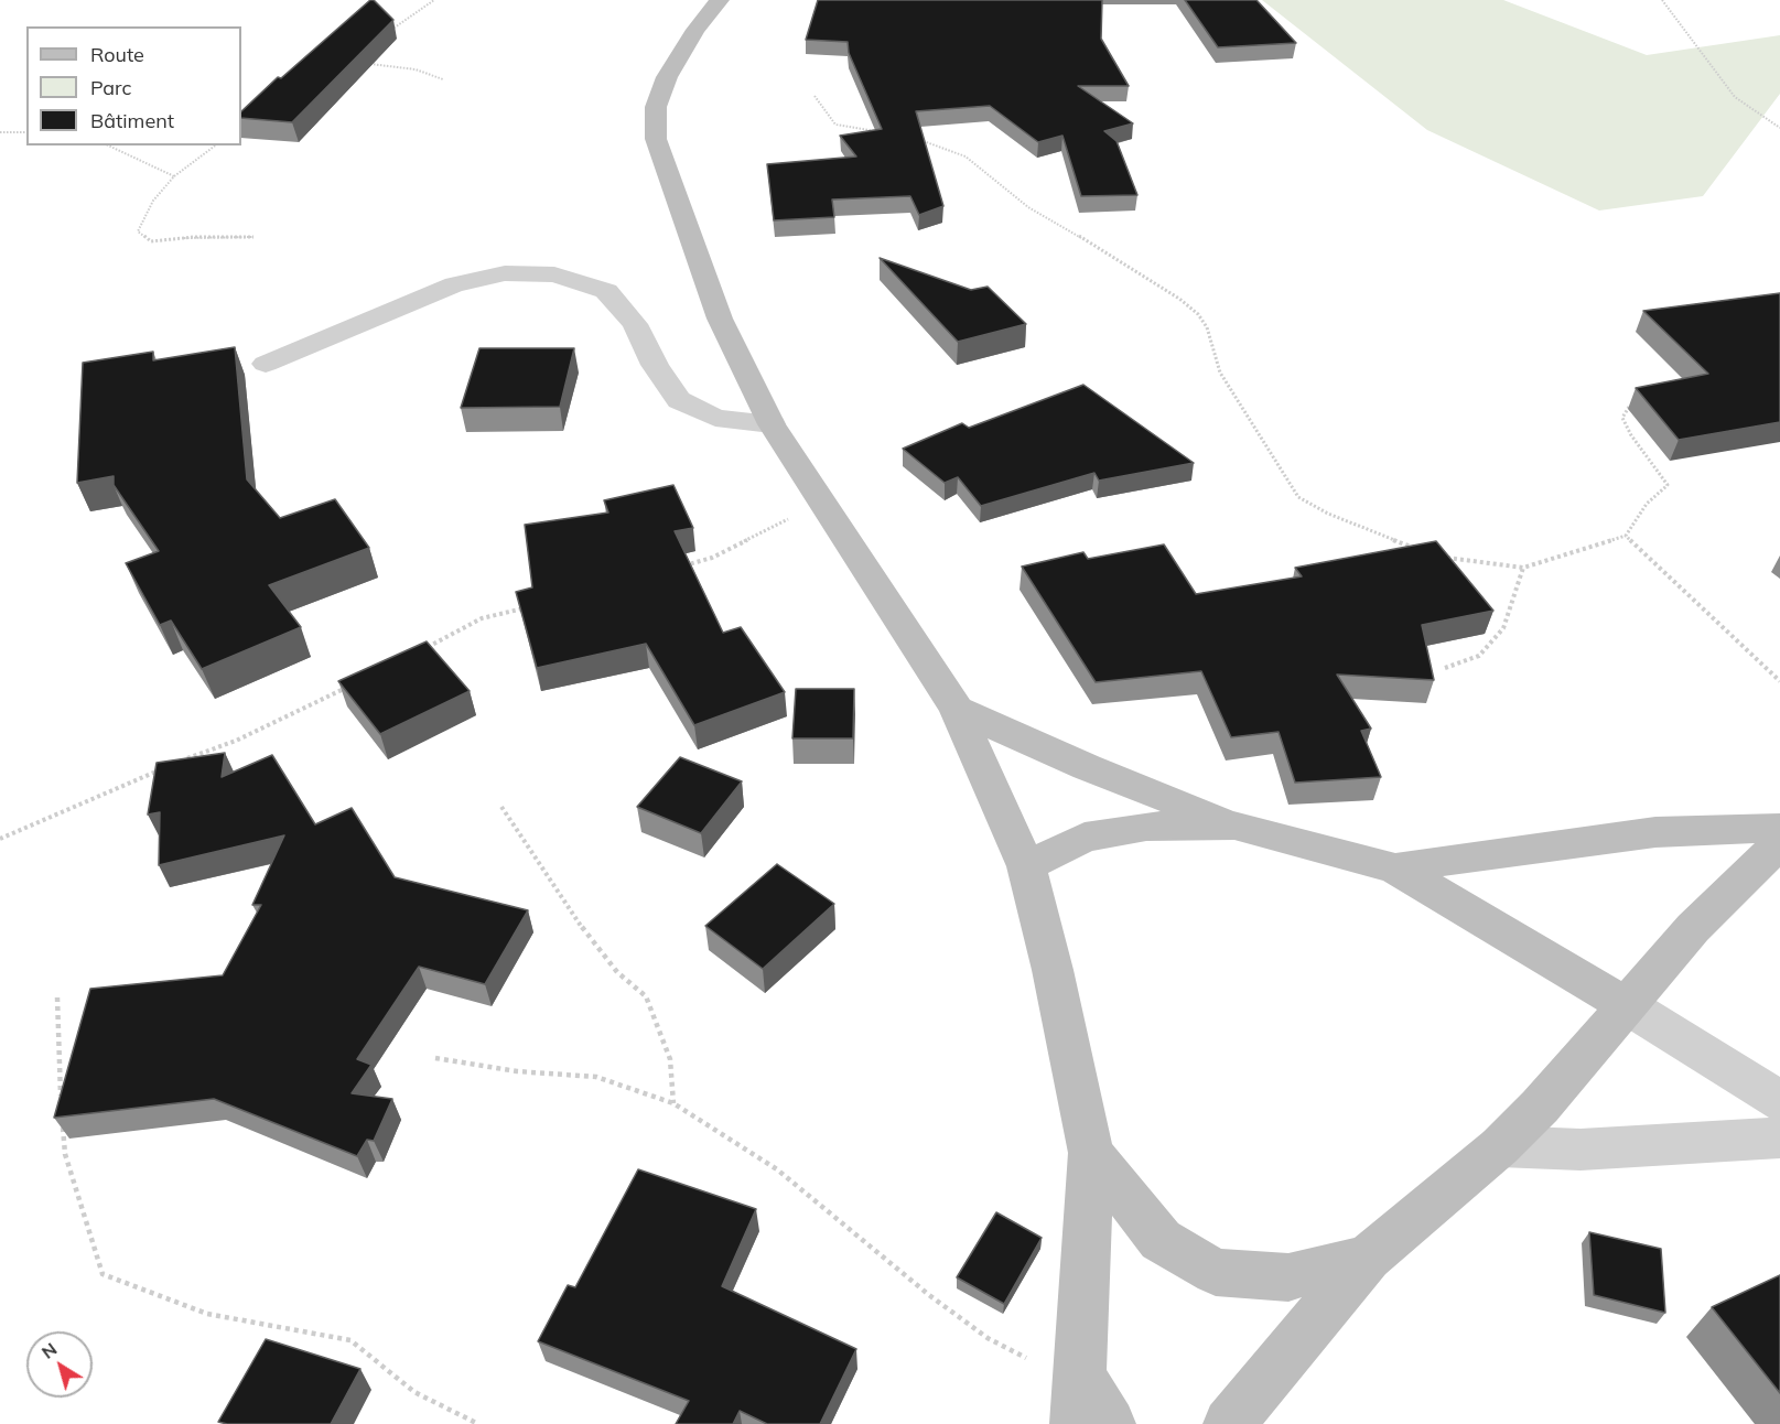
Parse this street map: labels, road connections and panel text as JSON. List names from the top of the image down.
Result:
{
  "legend": ["Route", "Parc", "Bâtiment"],
  "north": "top left"
}
